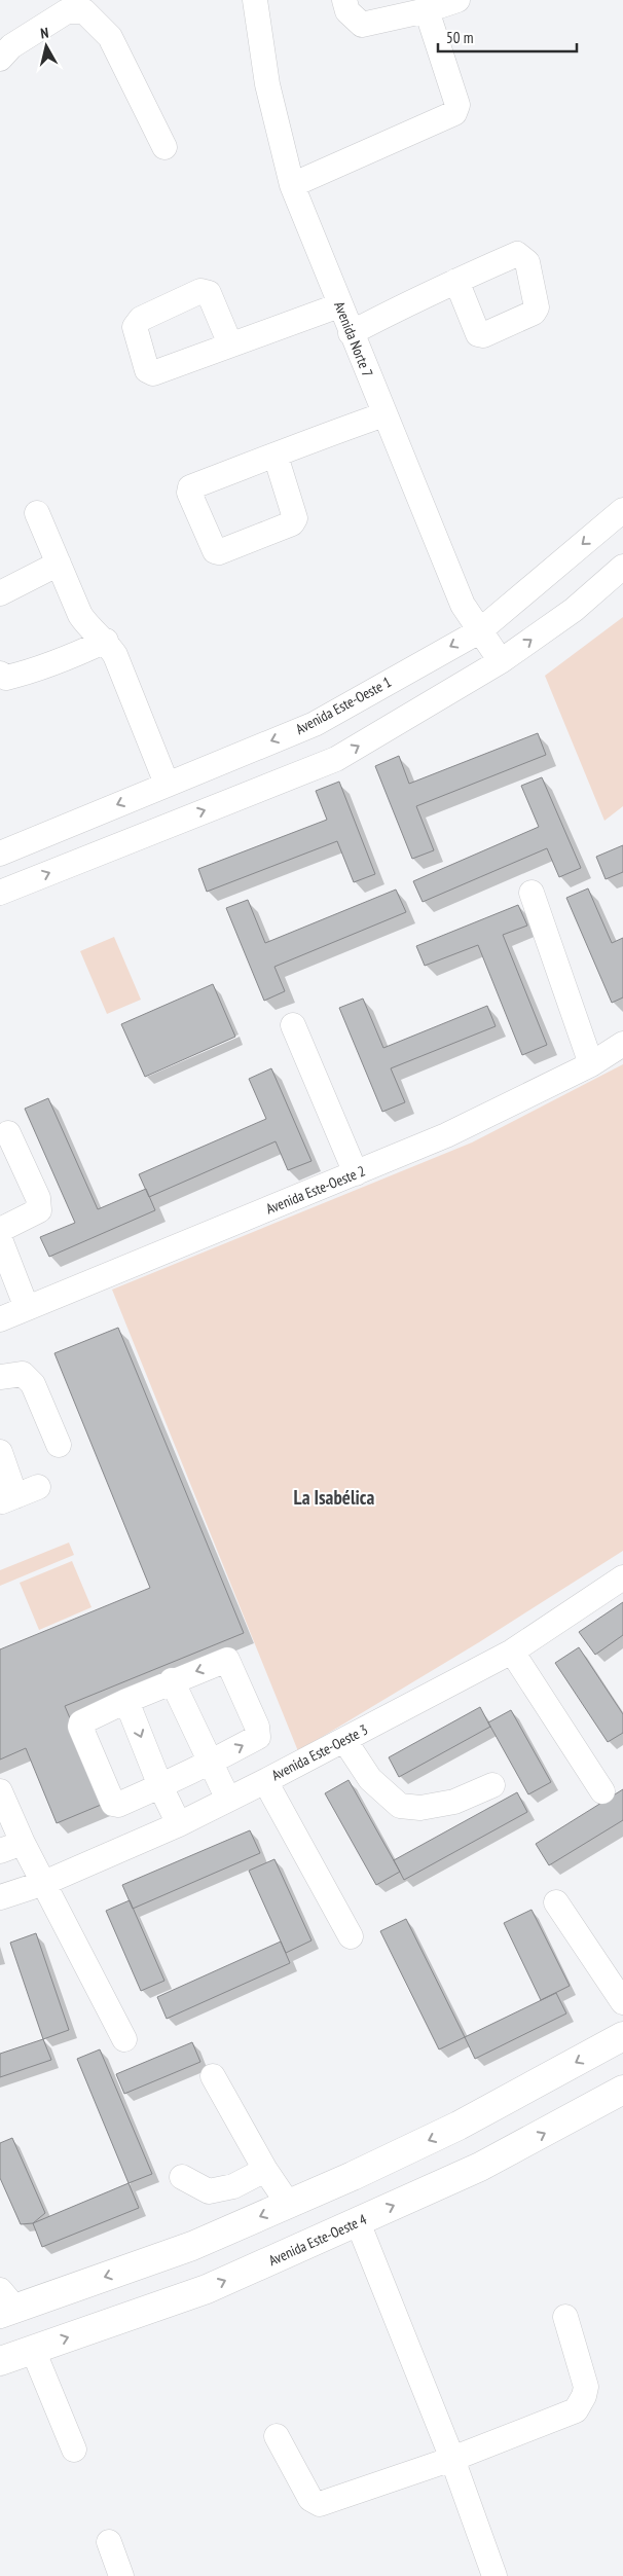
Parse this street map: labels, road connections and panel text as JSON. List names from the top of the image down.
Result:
{
  "streets": {
    "main road": ["Avenida Este-Oeste 4"],
    "street": [
      "Avenida Norte 7",
      "Avenida Este-Oeste 1",
      "Avenida Este-Oeste 2",
      "Avenida Este-Oeste 3"
    ]
  },
  "crossings": [
    ["Avenida Norte 7", "Avenida Este-Oeste 1"]
  ],
  "districts": ["La Isabélica"],
  "scale_bar": "50 m",
  "north": "top"
}
